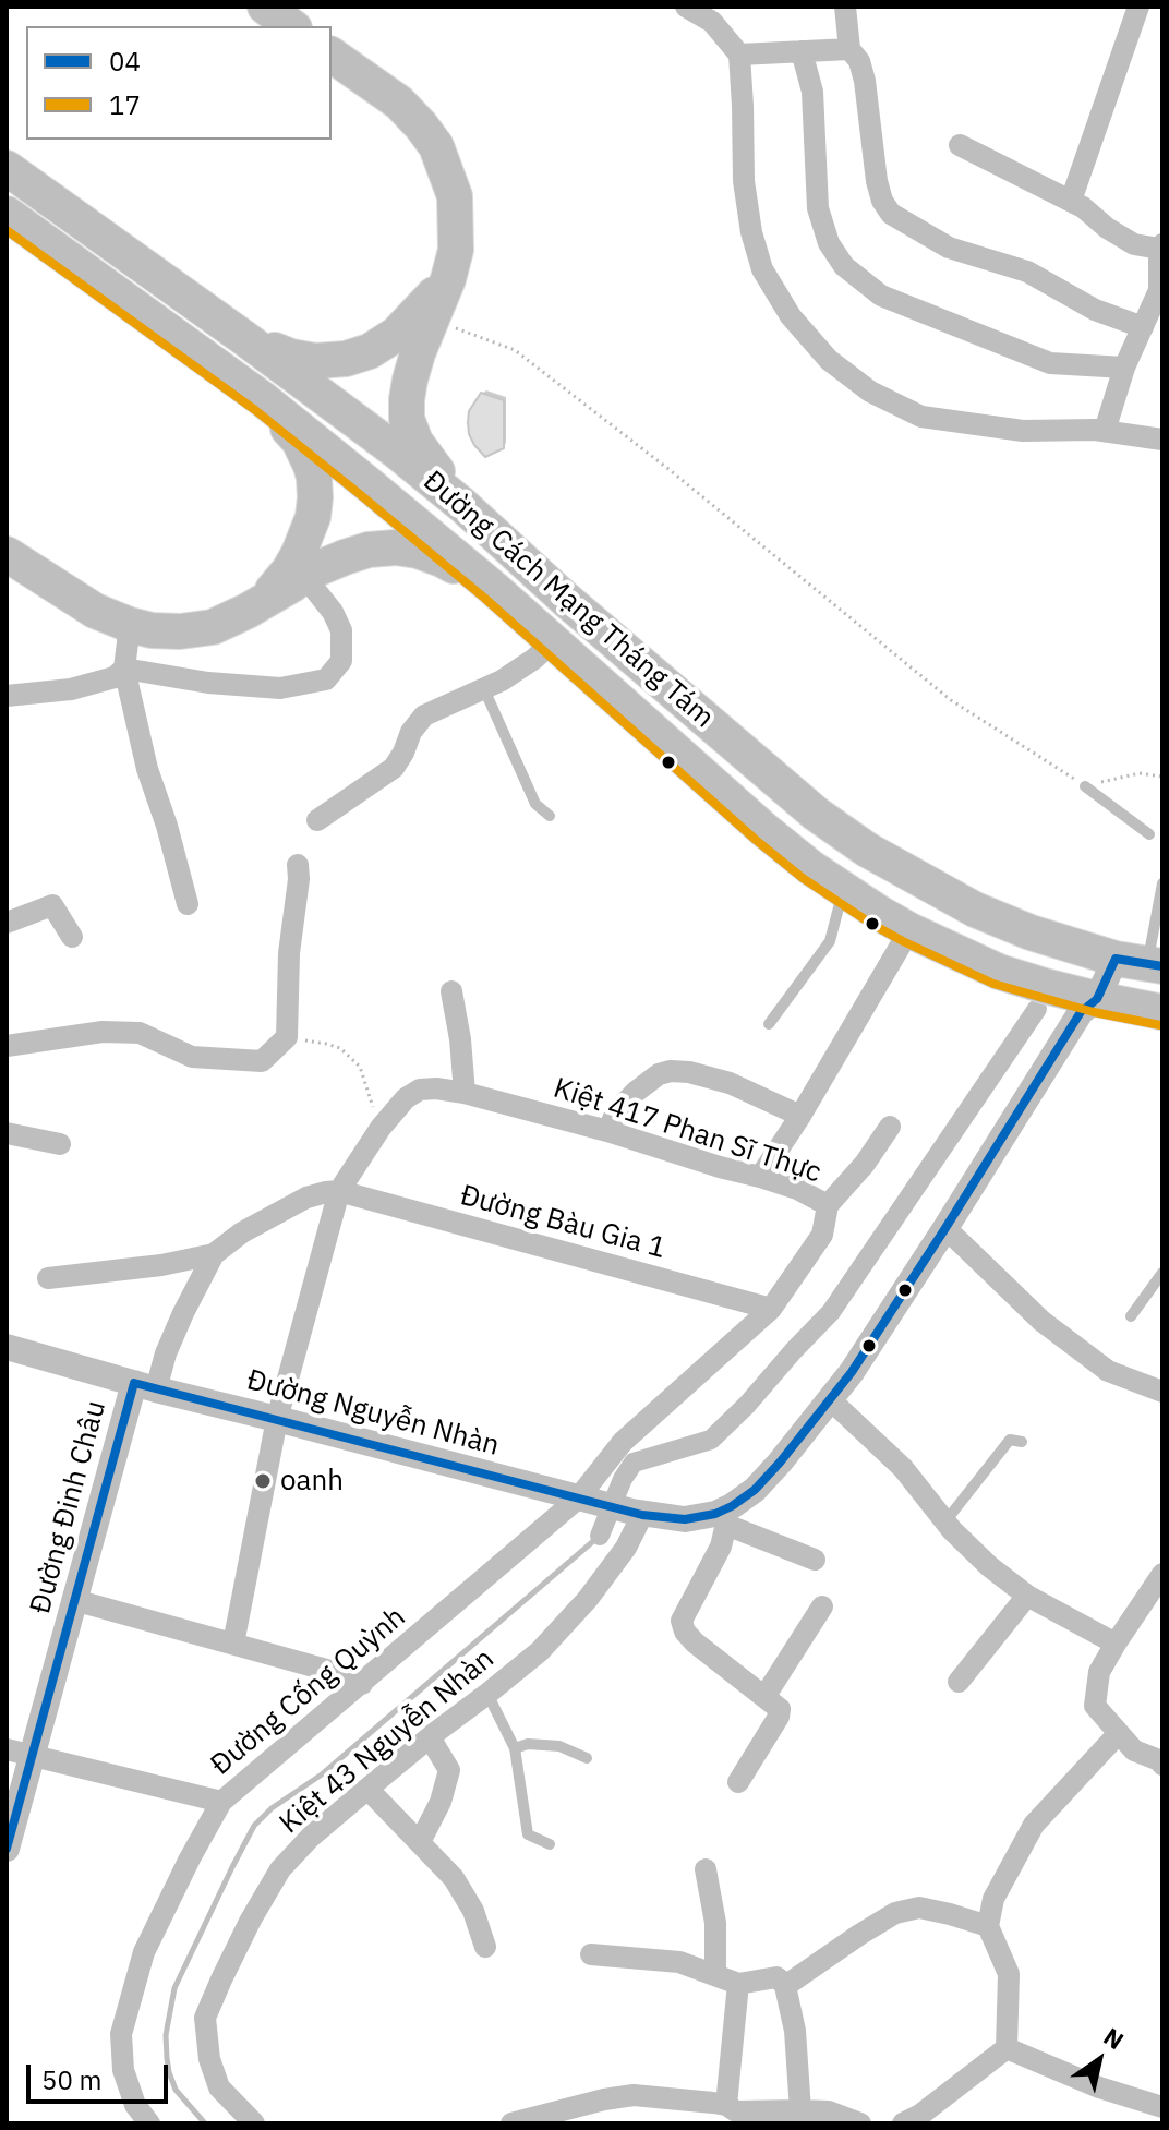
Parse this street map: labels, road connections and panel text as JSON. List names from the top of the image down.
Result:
{
  "streets": {
    "highway": ["Đường Cách Mạng Tháng Tám"],
    "street": [
      "Kiệt 417 Phan Sĩ Thực",
      "Đường Bàu Gia 1",
      "Đường Nguyễn Nhàn",
      "Đường Đinh Châu",
      "Đường Cống Quỳnh",
      "Kiệt 43 Nguyễn Nhàn"
    ]
  },
  "crossings": [
    ["Đường Cách Mạng Tháng Tám", "Đường Nguyễn Nhàn"],
    ["Kiệt 417 Phan Sĩ Thực", "Đường Bàu Gia 1"],
    ["Kiệt 417 Phan Sĩ Thực", "Đường Nguyễn Nhàn"],
    ["Kiệt 417 Phan Sĩ Thực", "Đường Cống Quỳnh"],
    ["Đường Nguyễn Nhàn", "Đường Đinh Châu"],
    ["Đường Nguyễn Nhàn", "Đường Cống Quỳnh"],
    ["Đường Nguyễn Nhàn", "Kiệt 43 Nguyễn Nhàn"]
  ],
  "places": ["oanh"],
  "lines": ["transit line 17", "transit line 04"],
  "legend": ["04", "17"],
  "scale_bar": "50 m",
  "north": "top right"
}
